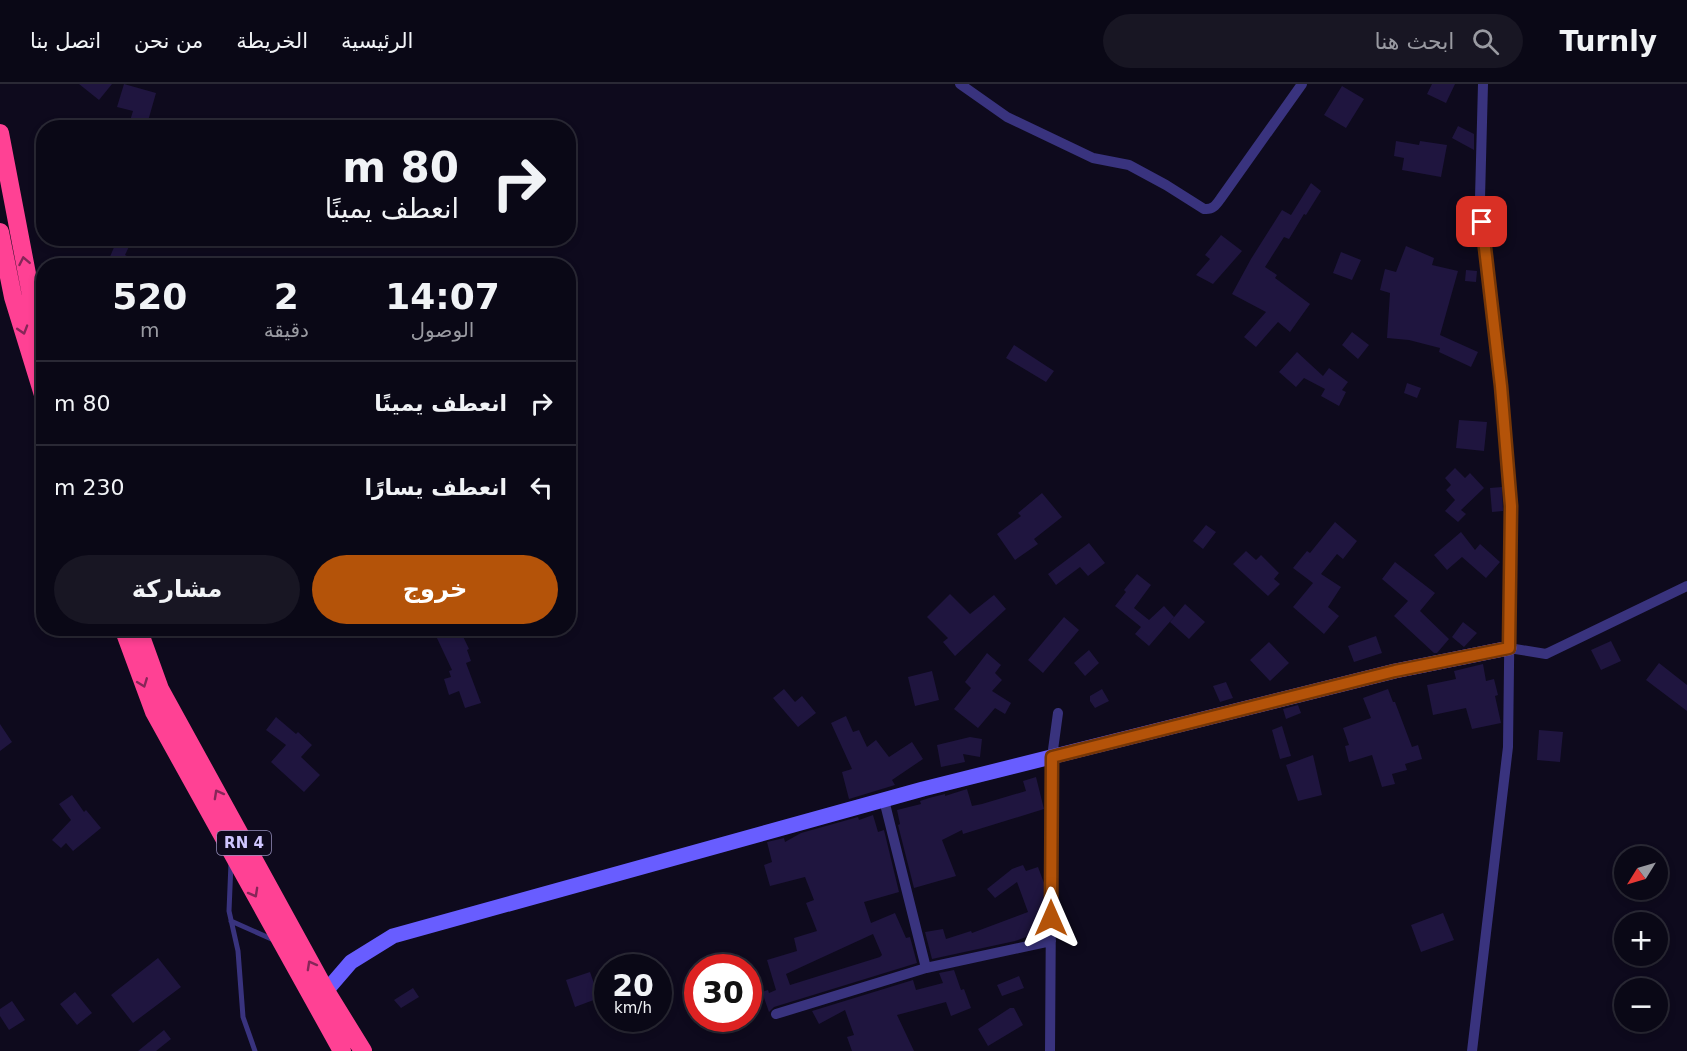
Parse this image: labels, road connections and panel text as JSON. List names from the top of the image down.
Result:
{
  "streets": {
    "highway": ["RN 4"]
  },
  "north": "bottom left",
  "page": {
    "header": "Turnly",
    "search": "ابحث هنا",
    "nav": [
      "الرئيسية",
      "الخريطة",
      "من نحن",
      "اتصل بنا"
    ],
    "turn": ["80 m", "انعطف يمينًا"],
    "eta": [
      "14:07",
      "الوصول",
      "2",
      "دقيقة",
      "520",
      "m"
    ],
    "list": [
      {
        "name": "انعطف يمينًا",
        "value": "80 m"
      },
      {
        "name": "انعطف يسارًا",
        "value": "230 m"
      }
    ],
    "buttons": ["خروج", "مشاركة"],
    "map_buttons": ["+", "−"],
    "speed": "20 km/h",
    "limit": "30"
  }
}
